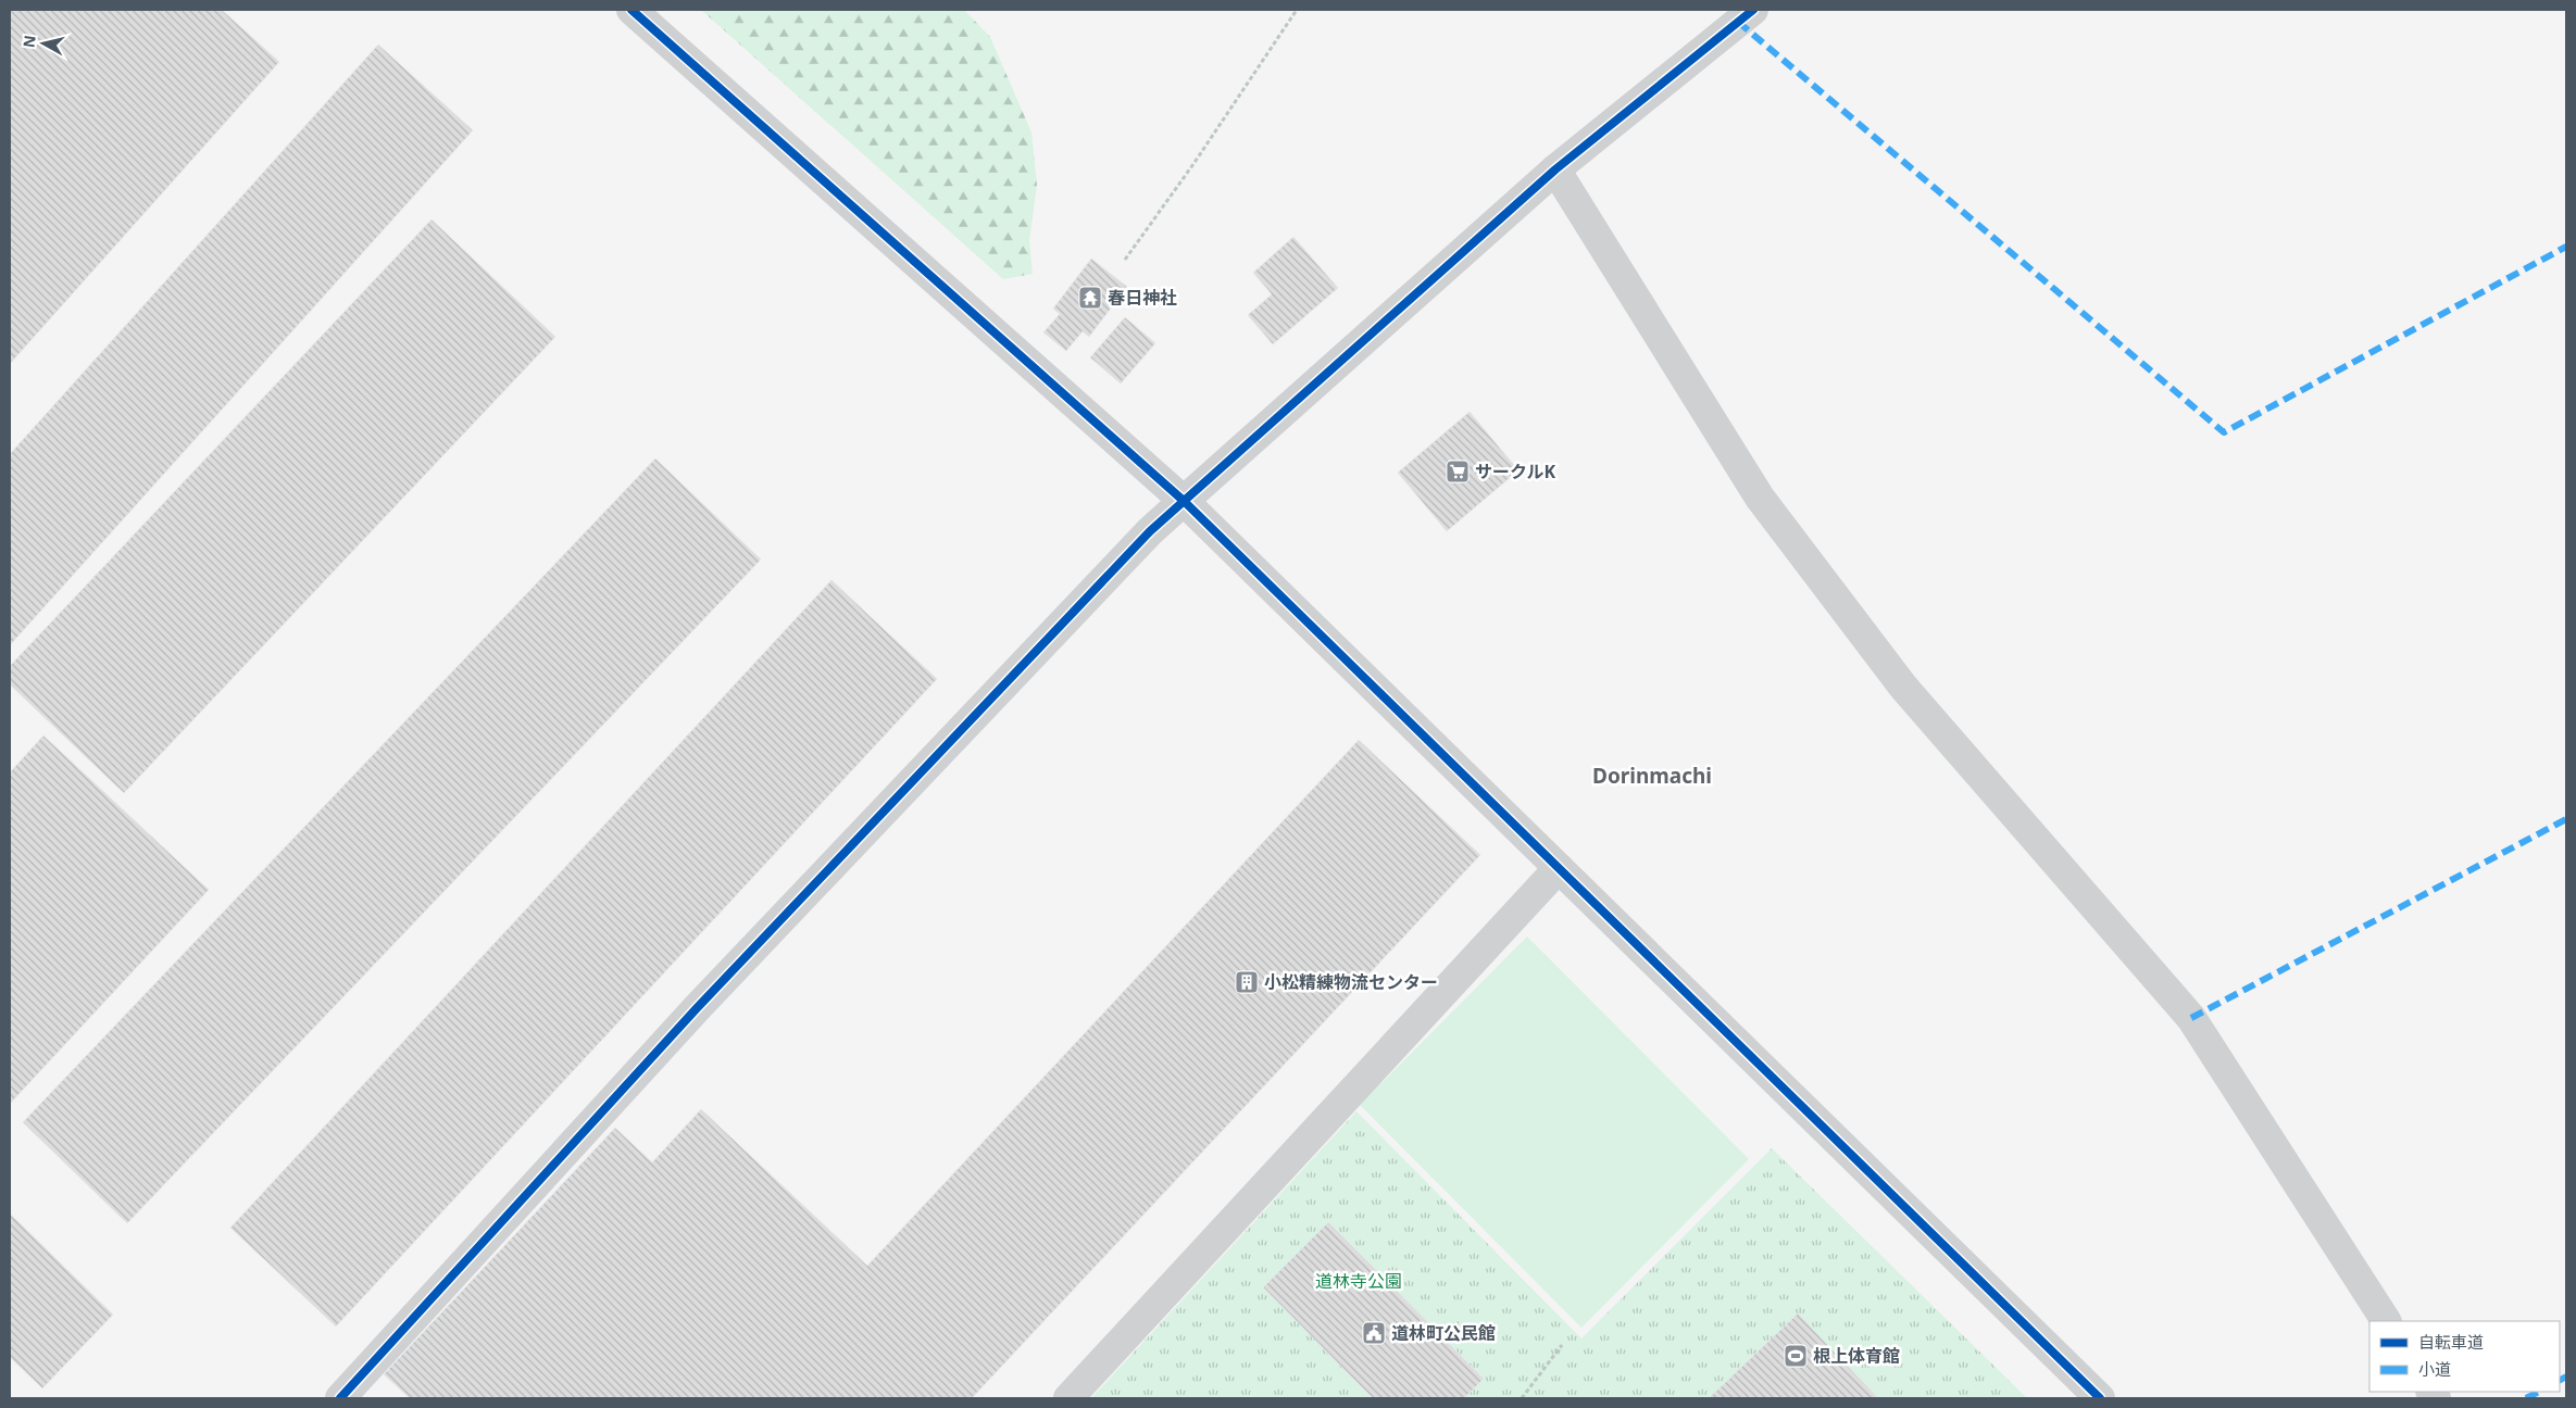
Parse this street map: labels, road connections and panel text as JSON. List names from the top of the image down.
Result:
{
  "districts": ["Dorinmachi"],
  "parks": ["道林寺公園"],
  "places": {
    "temple": ["春日神社"],
    "supermarket": ["サークルK"],
    "building": ["小松精練物流センター"],
    "public building": ["道林町公民館"],
    "sports": ["根上体育館"]
  },
  "legend": ["自転車道", "小道"],
  "north": "left"
}
